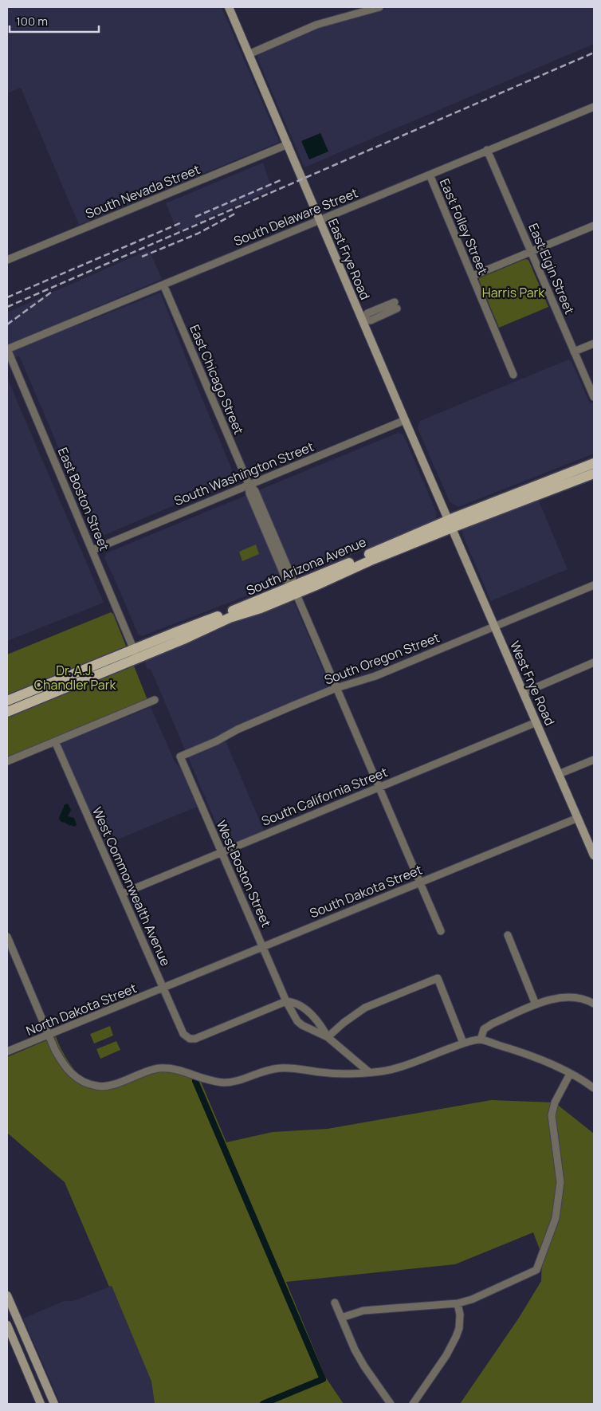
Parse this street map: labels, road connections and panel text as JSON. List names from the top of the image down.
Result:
{
  "streets": {
    "main road": ["South Arizona Avenue"],
    "street": [
      "South Nevada Street",
      "South Delaware Street",
      "East Folley Street",
      "East Frye Road",
      "East Elgin Street",
      "East Chicago Street",
      "South Washington Street",
      "East Boston Street",
      "South Oregon Street",
      "West Frye Road",
      "South California Street",
      "West Boston Street",
      "West Commonwealth Avenue",
      "South Dakota Street",
      "North Dakota Street"
    ]
  },
  "crossings": [
    ["South Nevada Street", "East Frye Road"],
    ["South Delaware Street", "East Folley Street"],
    ["South Delaware Street", "East Frye Road"],
    ["South Delaware Street", "East Elgin Street"],
    ["South Delaware Street", "East Chicago Street"],
    ["South Delaware Street", "East Boston Street"],
    ["East Frye Road", "South Washington Street"],
    ["East Frye Road", "South Arizona Avenue"],
    ["East Frye Road", "West Frye Road"],
    ["East Chicago Street", "South Washington Street"],
    ["East Chicago Street", "South Arizona Avenue"],
    ["East Chicago Street", "South Oregon Street"],
    ["East Chicago Street", "South California Street"],
    ["East Chicago Street", "South Dakota Street"],
    ["South Washington Street", "East Boston Street"],
    ["East Boston Street", "South Arizona Avenue"],
    ["South Arizona Avenue", "West Frye Road"],
    ["South Oregon Street", "West Frye Road"],
    ["South Oregon Street", "West Boston Street"],
    ["West Frye Road", "South California Street"],
    ["West Frye Road", "South Dakota Street"],
    ["South California Street", "West Boston Street"],
    ["South California Street", "West Commonwealth Avenue"],
    ["West Boston Street", "West Commonwealth Avenue"],
    ["West Boston Street", "South Dakota Street"],
    ["West Commonwealth Avenue", "South Dakota Street"],
    ["West Commonwealth Avenue", "North Dakota Street"],
    ["South Dakota Street", "North Dakota Street"]
  ],
  "parks": ["Harris Park", "Dr. A.J. Chandler Park"],
  "scale_bar": "100 m"
}
